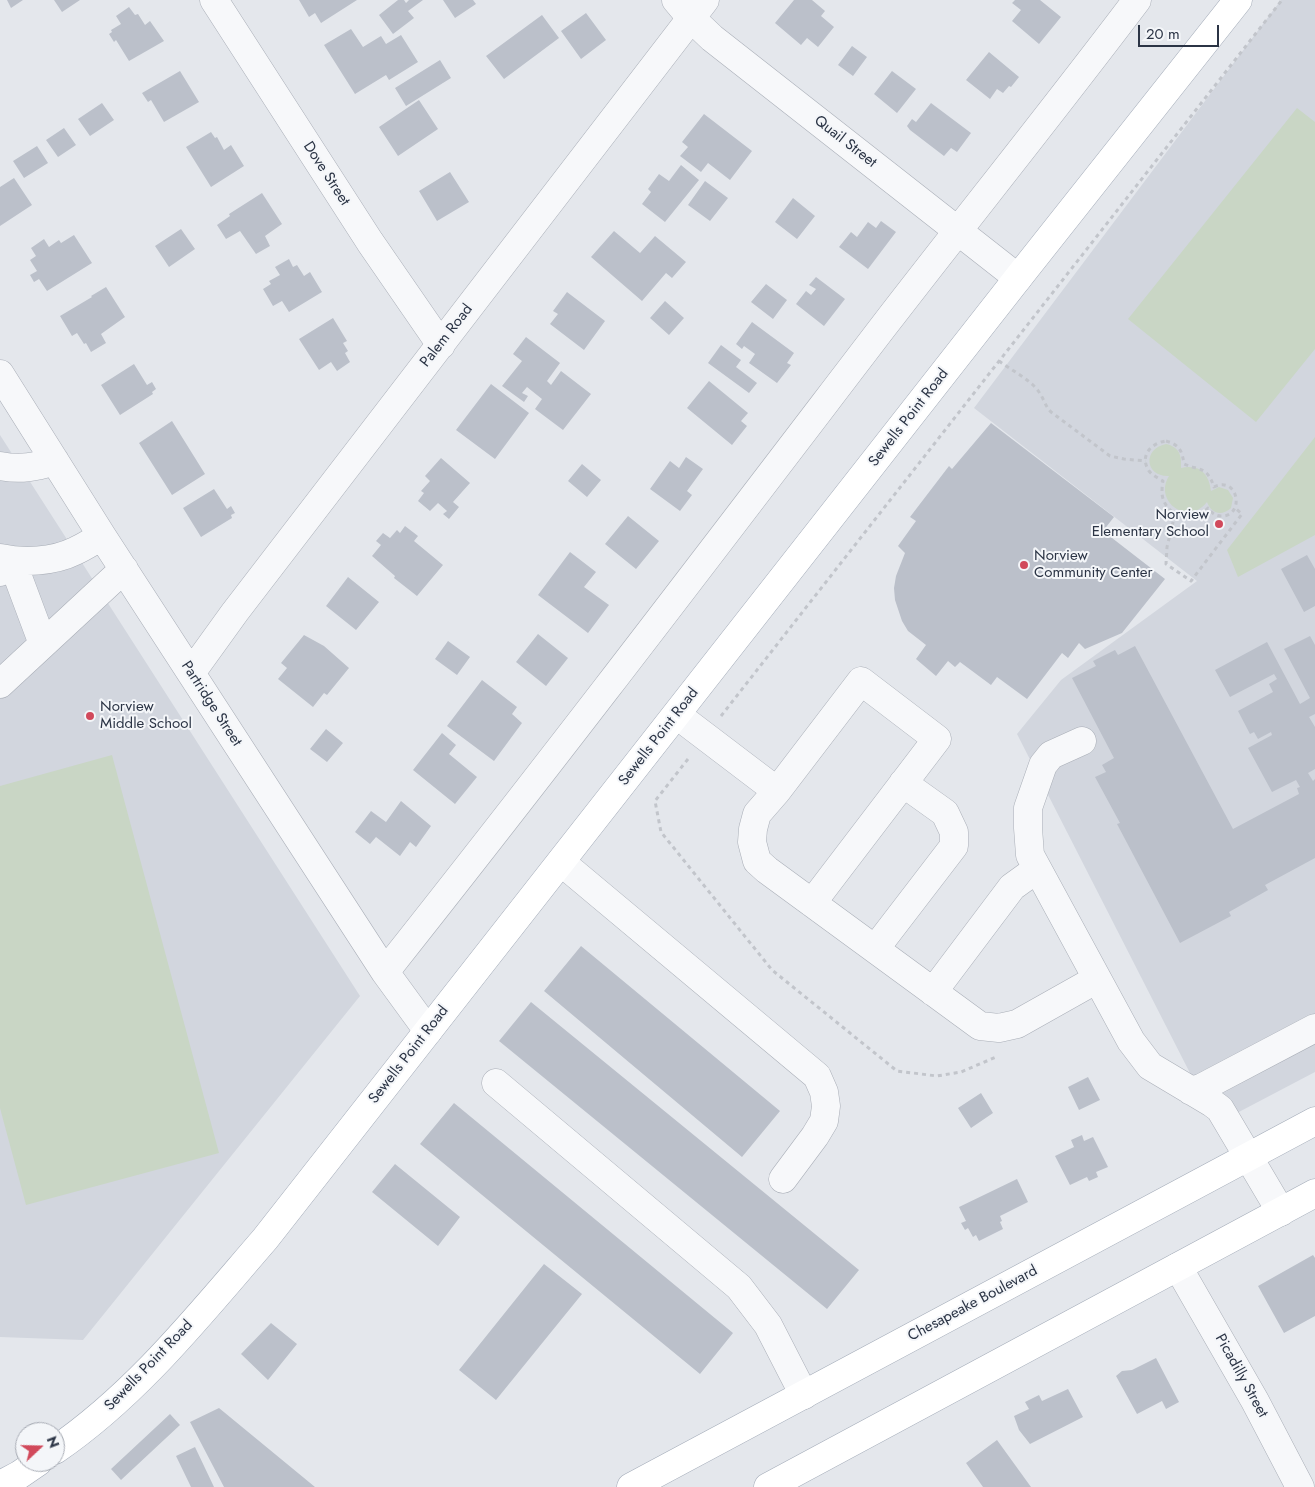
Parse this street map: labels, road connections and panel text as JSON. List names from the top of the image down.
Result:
{
  "streets": {
    "main road": ["Sewells Point Road", "Chesapeake Boulevard"],
    "street": [
      "Quail Street",
      "Dove Street",
      "Palem Road",
      "Partridge Street",
      "Picadilly Street"
    ]
  },
  "crossings": [
    ["Quail Street", "Palem Road"],
    ["Quail Street", "Sewells Point Road"],
    ["Dove Street", "Palem Road"],
    ["Palem Road", "Partridge Street"],
    ["Sewells Point Road", "Partridge Street"]
  ],
  "places": ["Norview Elementary School", "Norview Community Center", "Norview Middle School"],
  "scale_bar": "20 m",
  "north": "right"
}
